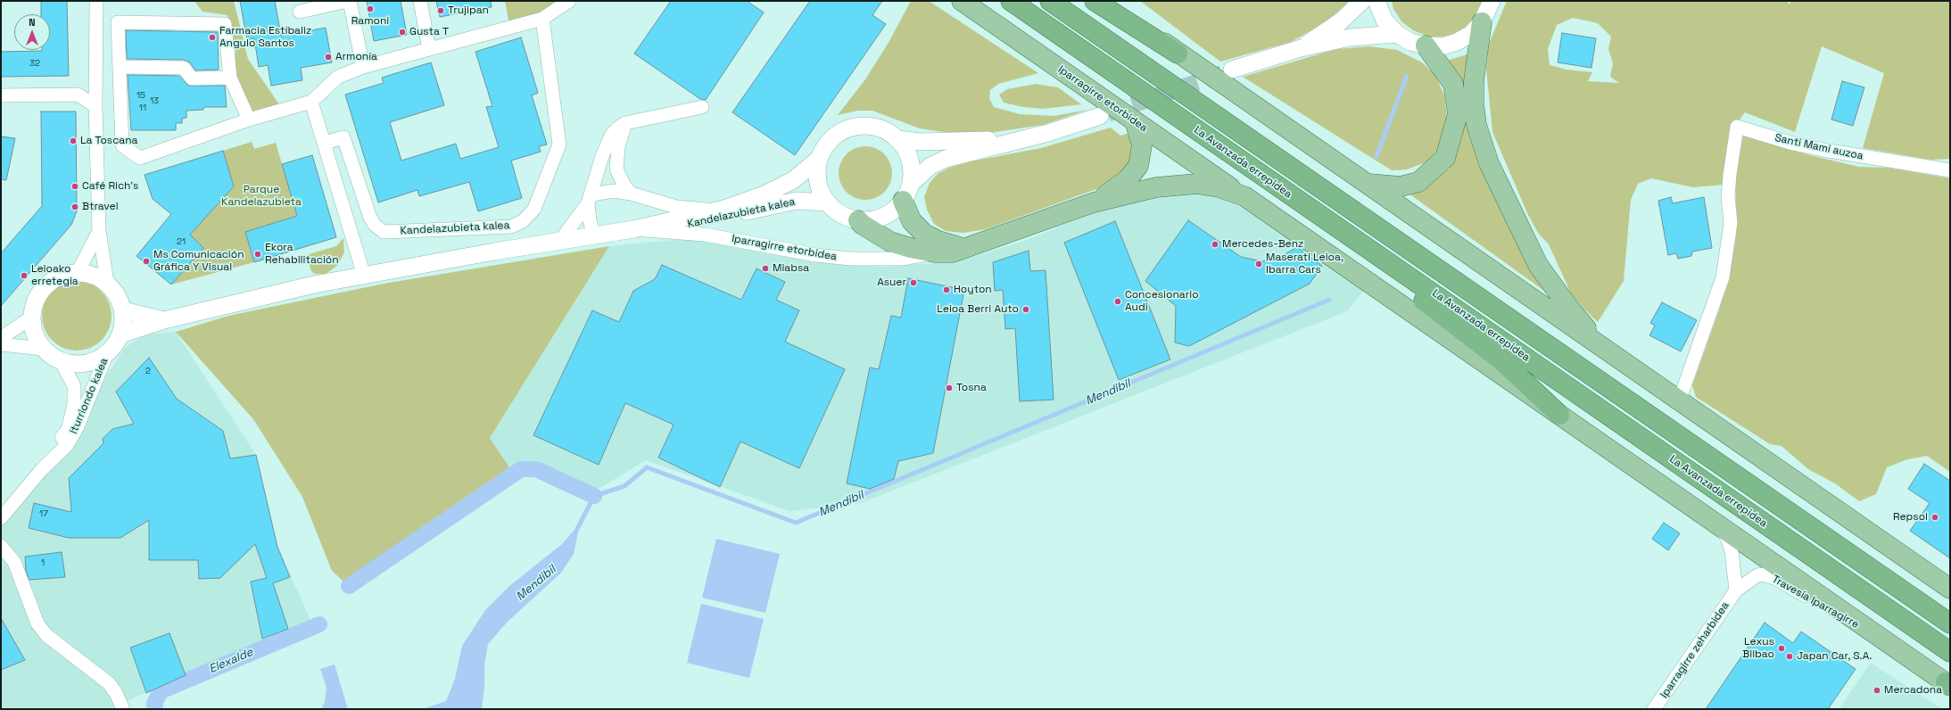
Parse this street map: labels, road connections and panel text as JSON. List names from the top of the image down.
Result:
{
  "streets": {
    "highway": ["La Avanzada errepidea"],
    "main road": ["Iparragirre etorbidea"],
    "street": [
      "Santi Mami auzoa",
      "Kandelazubieta kalea",
      "Iturriondo kalea",
      "Travesía Iparragirre",
      "Iparragirre zeharbidea"
    ]
  },
  "crossings": [
    ["Iparragirre etorbidea", "Kandelazubieta kalea"],
    ["Iparragirre etorbidea", "Travesía Iparragirre"],
    ["Kandelazubieta kalea", "Iturriondo kalea"],
    ["Travesía Iparragirre", "Iparragirre zeharbidea"]
  ],
  "water": ["Mendibil", "Elexalde"],
  "parks": ["Parque Kandelazubieta"],
  "places": [
    "Ramoni",
    "Trujipan",
    "Gusta T",
    "Farmacia Estíbaliz Angulo Santos",
    "Armonía",
    "La Toscana",
    "Café Rich's",
    "Btravel",
    "Mercedes-Benz",
    "Ekora Rehabilitación",
    "Ms Comunicación Gráfica Y Visual",
    "Maserati Leioa, Ibarra Cars",
    "Miabsa",
    "Leioako erretegia",
    "Asuer",
    "Hoyton",
    "Concesionario Audi",
    "Leioa Berri Auto",
    "Tosna",
    "Repsol",
    "Lexus Bilbao",
    "Japan Car, S.A.",
    "Mercadona"
  ],
  "house_numbers": [
    "32",
    "15",
    "13",
    "11",
    "21",
    "2",
    "17",
    "1"
  ],
  "north": "top"
}
